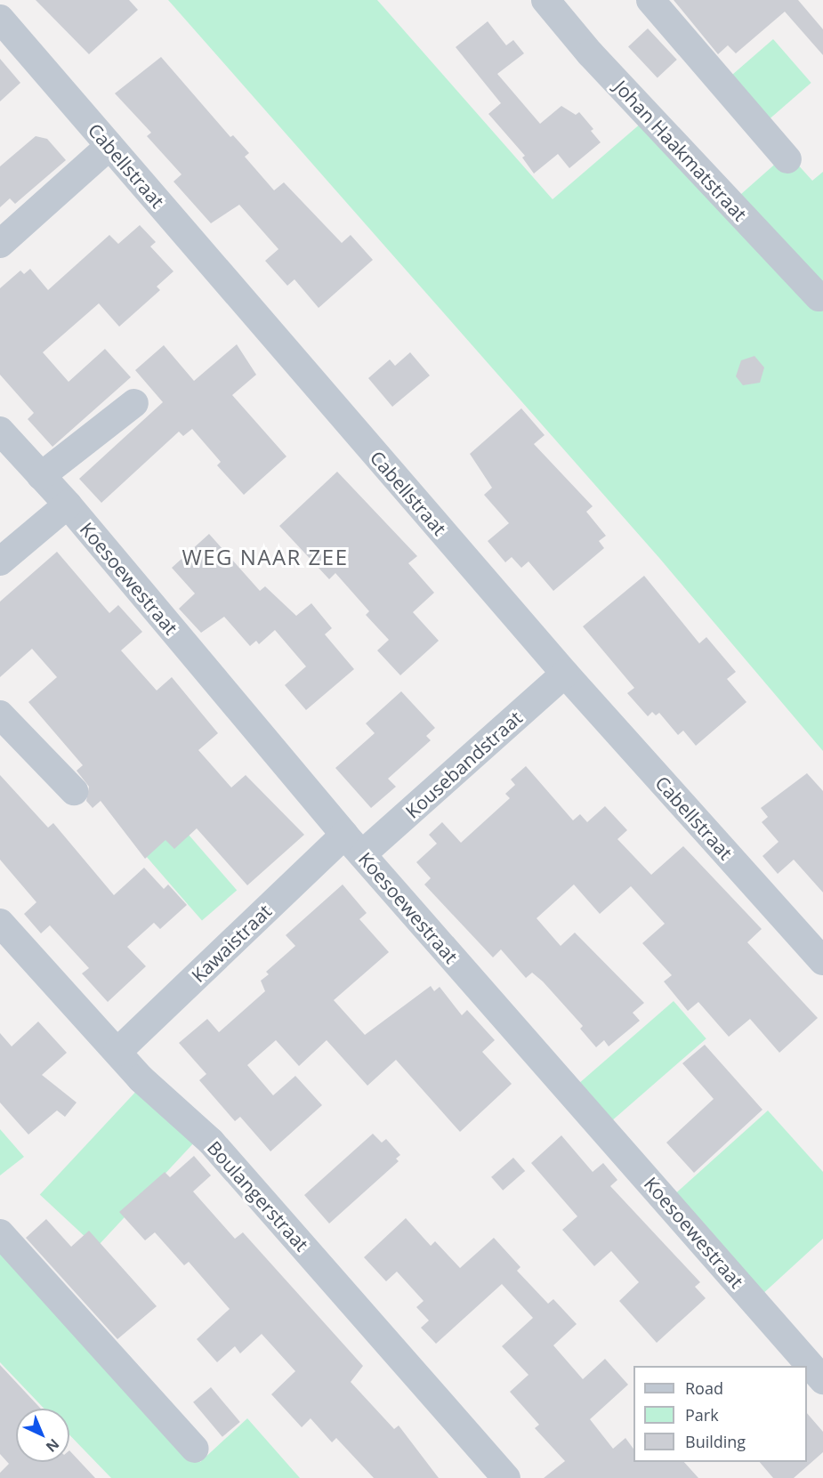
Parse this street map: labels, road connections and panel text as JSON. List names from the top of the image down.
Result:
{
  "streets": {
    "street": [
      "Johan Haakmatstraat",
      "Cabellstraat",
      "Koesoewestraat",
      "Kousebandstraat",
      "Kawaistraat",
      "Boulangerstraat"
    ]
  },
  "crossings": [
    ["Cabellstraat", "Kousebandstraat"],
    ["Koesoewestraat", "Kousebandstraat"],
    ["Koesoewestraat", "Kawaistraat"],
    ["Kousebandstraat", "Kawaistraat"],
    ["Kawaistraat", "Boulangerstraat"]
  ],
  "districts": ["WEG NAAR ZEE"],
  "legend": ["Road", "Park", "Building"],
  "north": "bottom right"
}
